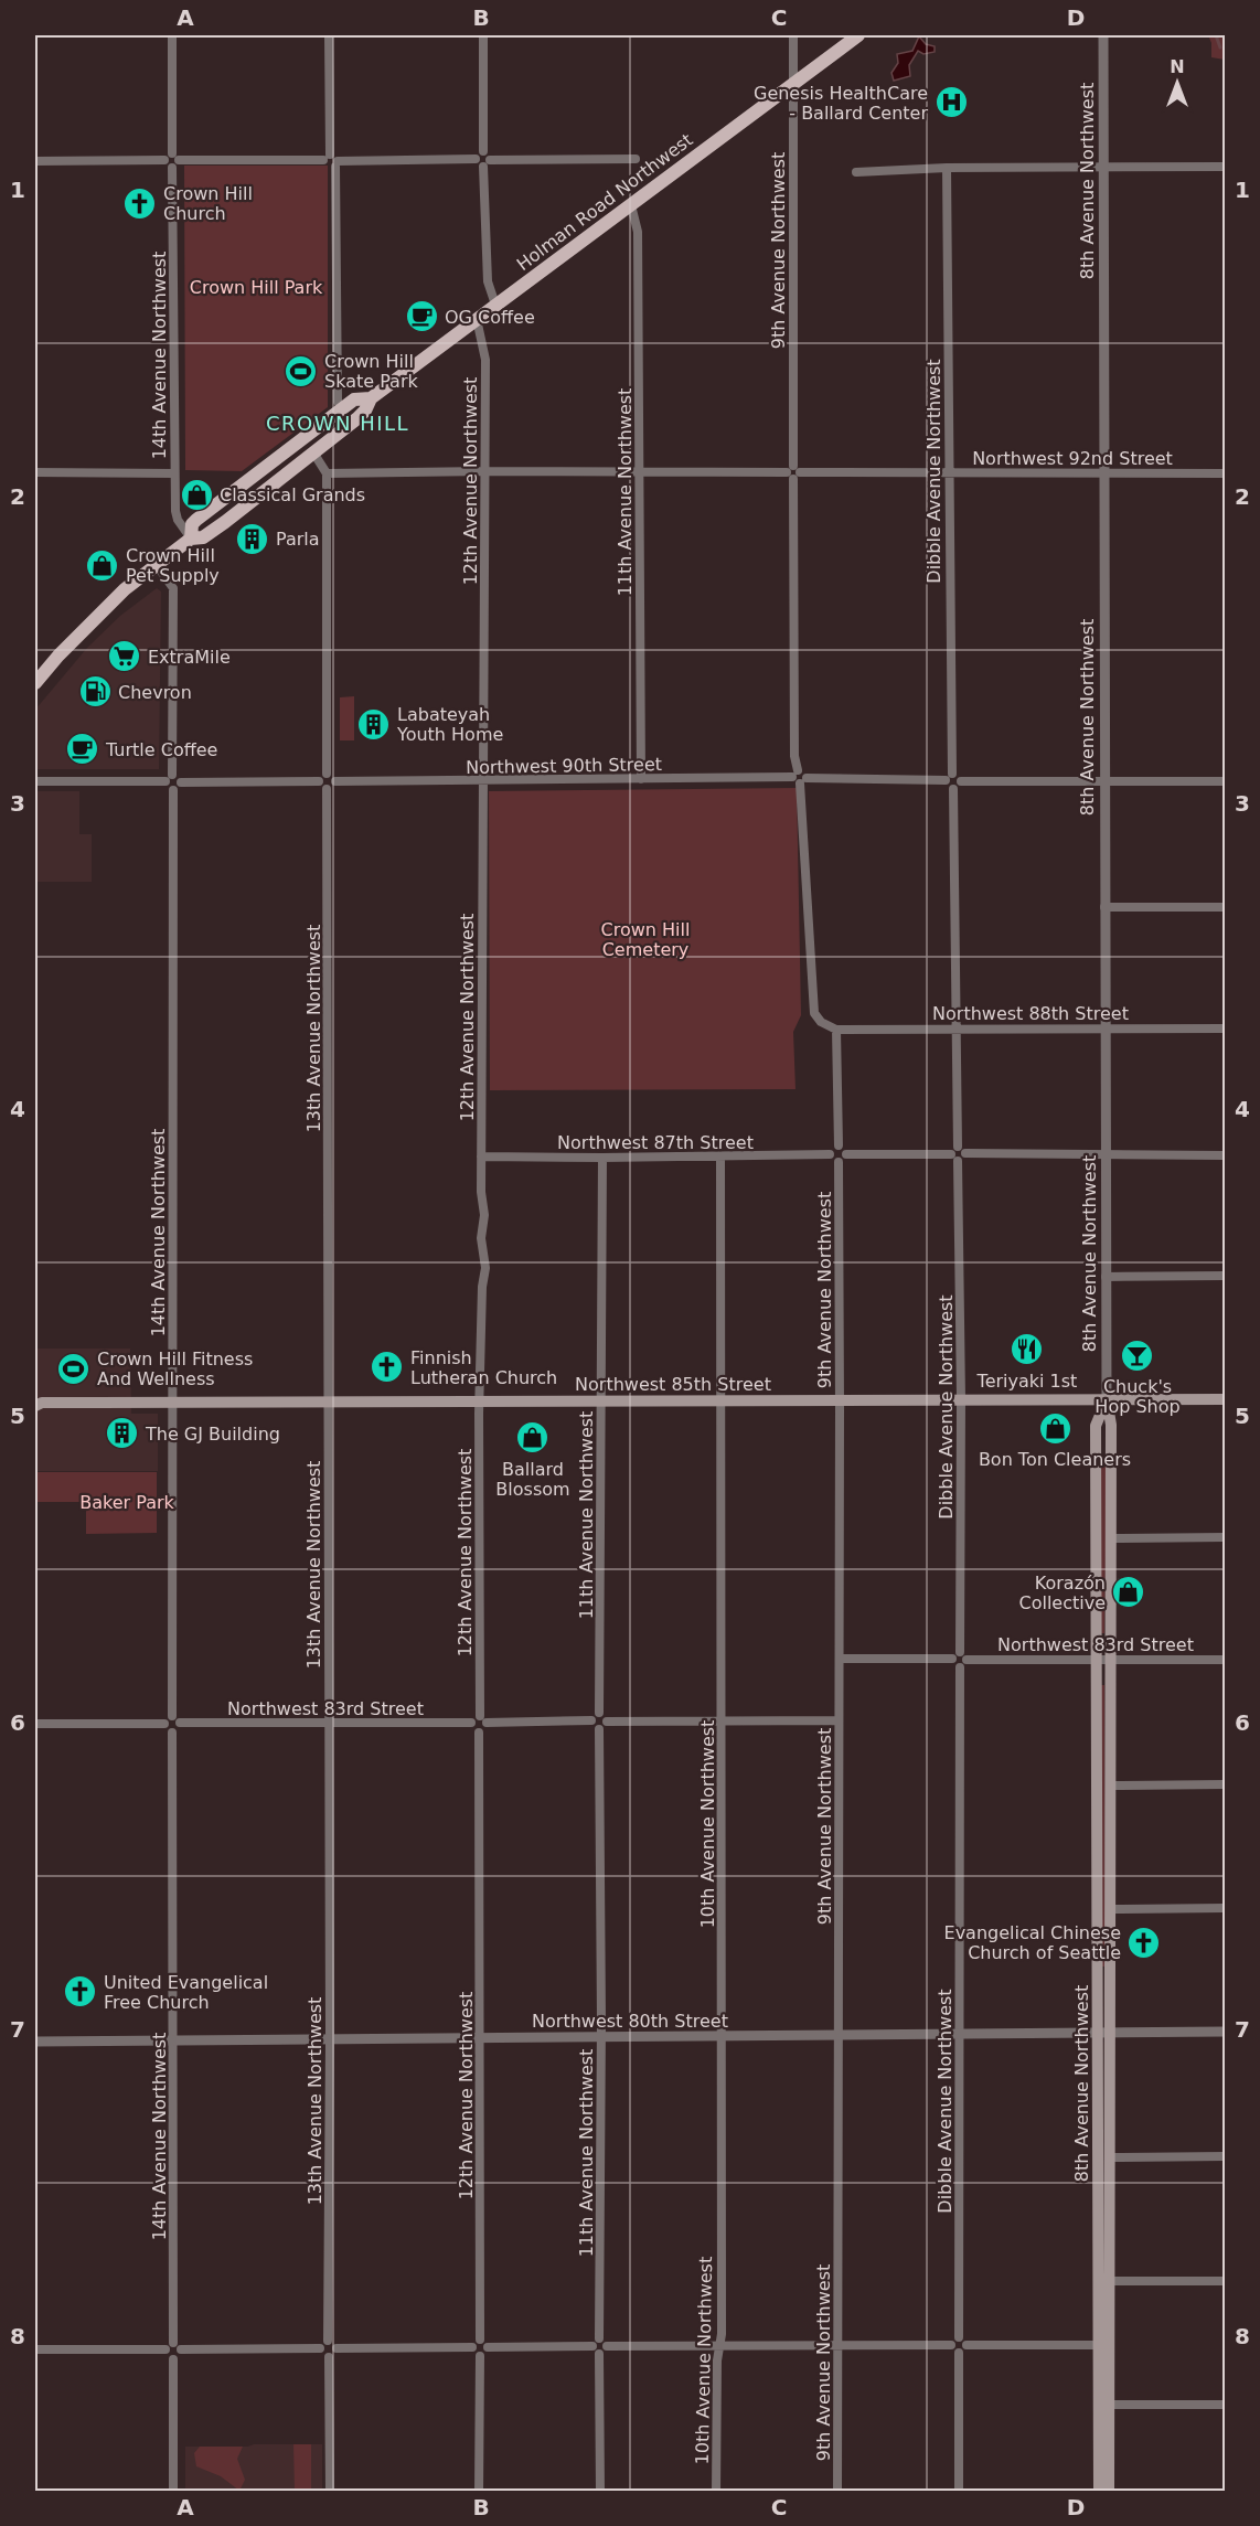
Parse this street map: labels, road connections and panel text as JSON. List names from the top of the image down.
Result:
{
  "streets": {
    "main road": ["8th Avenue Northwest", "Holman Road Northwest", "Northwest 85th Street"],
    "street": [
      "9th Avenue Northwest",
      "14th Avenue Northwest",
      "Northwest 92nd Street",
      "Dibble Avenue Northwest",
      "12th Avenue Northwest",
      "11th Avenue Northwest",
      "Northwest 90th Street",
      "Northwest 88th Street",
      "13th Avenue Northwest",
      "Northwest 87th Street",
      "Northwest 83rd Street",
      "10th Avenue Northwest",
      "Northwest 80th Street"
    ]
  },
  "crossings": [
    ["8th Avenue Northwest", "Northwest 92nd Street"],
    ["8th Avenue Northwest", "Northwest 88th Street"],
    ["8th Avenue Northwest", "Northwest 85th Street"],
    ["8th Avenue Northwest", "Northwest 83rd Street"],
    ["8th Avenue Northwest", "Northwest 80th Street"],
    ["Holman Road Northwest", "9th Avenue Northwest"],
    ["Holman Road Northwest", "14th Avenue Northwest"],
    ["Holman Road Northwest", "12th Avenue Northwest"],
    ["Holman Road Northwest", "11th Avenue Northwest"],
    ["9th Avenue Northwest", "Northwest 92nd Street"],
    ["9th Avenue Northwest", "Northwest 87th Street"],
    ["9th Avenue Northwest", "Northwest 85th Street"],
    ["9th Avenue Northwest", "Northwest 80th Street"],
    ["14th Avenue Northwest", "Northwest 85th Street"],
    ["14th Avenue Northwest", "Northwest 83rd Street"],
    ["14th Avenue Northwest", "Northwest 80th Street"],
    ["Northwest 92nd Street", "Dibble Avenue Northwest"],
    ["Dibble Avenue Northwest", "Northwest 85th Street"],
    ["Dibble Avenue Northwest", "Northwest 83rd Street"],
    ["Dibble Avenue Northwest", "Northwest 80th Street"],
    ["12th Avenue Northwest", "Northwest 90th Street"],
    ["12th Avenue Northwest", "Northwest 87th Street"],
    ["12th Avenue Northwest", "Northwest 85th Street"],
    ["12th Avenue Northwest", "Northwest 83rd Street"],
    ["12th Avenue Northwest", "Northwest 80th Street"],
    ["11th Avenue Northwest", "Northwest 90th Street"],
    ["11th Avenue Northwest", "Northwest 87th Street"],
    ["11th Avenue Northwest", "Northwest 85th Street"],
    ["11th Avenue Northwest", "Northwest 80th Street"],
    ["Northwest 90th Street", "13th Avenue Northwest"],
    ["13th Avenue Northwest", "Northwest 85th Street"],
    ["13th Avenue Northwest", "Northwest 83rd Street"],
    ["13th Avenue Northwest", "Northwest 80th Street"],
    ["Northwest 87th Street", "10th Avenue Northwest"],
    ["Northwest 85th Street", "10th Avenue Northwest"],
    ["10th Avenue Northwest", "Northwest 80th Street"]
  ],
  "districts": ["CROWN HILL"],
  "parks": ["Crown Hill Park", "Crown Hill Cemetery", "Baker Park"],
  "places": {
    "hospital": ["Genesis HealthCare - Ballard Center"],
    "church": [
      "Crown Hill Church",
      "Finnish Lutheran Church",
      "Evangelical Chinese Church of Seattle",
      "United Evangelical Free Church"
    ],
    "cafe": ["OG Coffee", "Turtle Coffee"],
    "sports": ["Crown Hill Skate Park", "Crown Hill Fitness And Wellness"],
    "shop": [
      "Classical Grands",
      "Crown Hill Pet Supply",
      "Bon Ton Cleaners",
      "Ballard Blossom",
      "Korazón Collective"
    ],
    "building": ["Parla", "Labateyah Youth Home", "The GJ Building"],
    "supermarket": ["ExtraMile"],
    "fuel station": ["Chevron"],
    "restaurant": ["Teriyaki 1st"],
    "bar": ["Chuck's Hop Shop"]
  },
  "north": "top",
  "grid": {
    "columns": [
      "A",
      "B",
      "C",
      "D"
    ],
    "rows": [
      "1",
      "2",
      "3",
      "4",
      "5",
      "6",
      "7",
      "8"
    ]
  }
}
